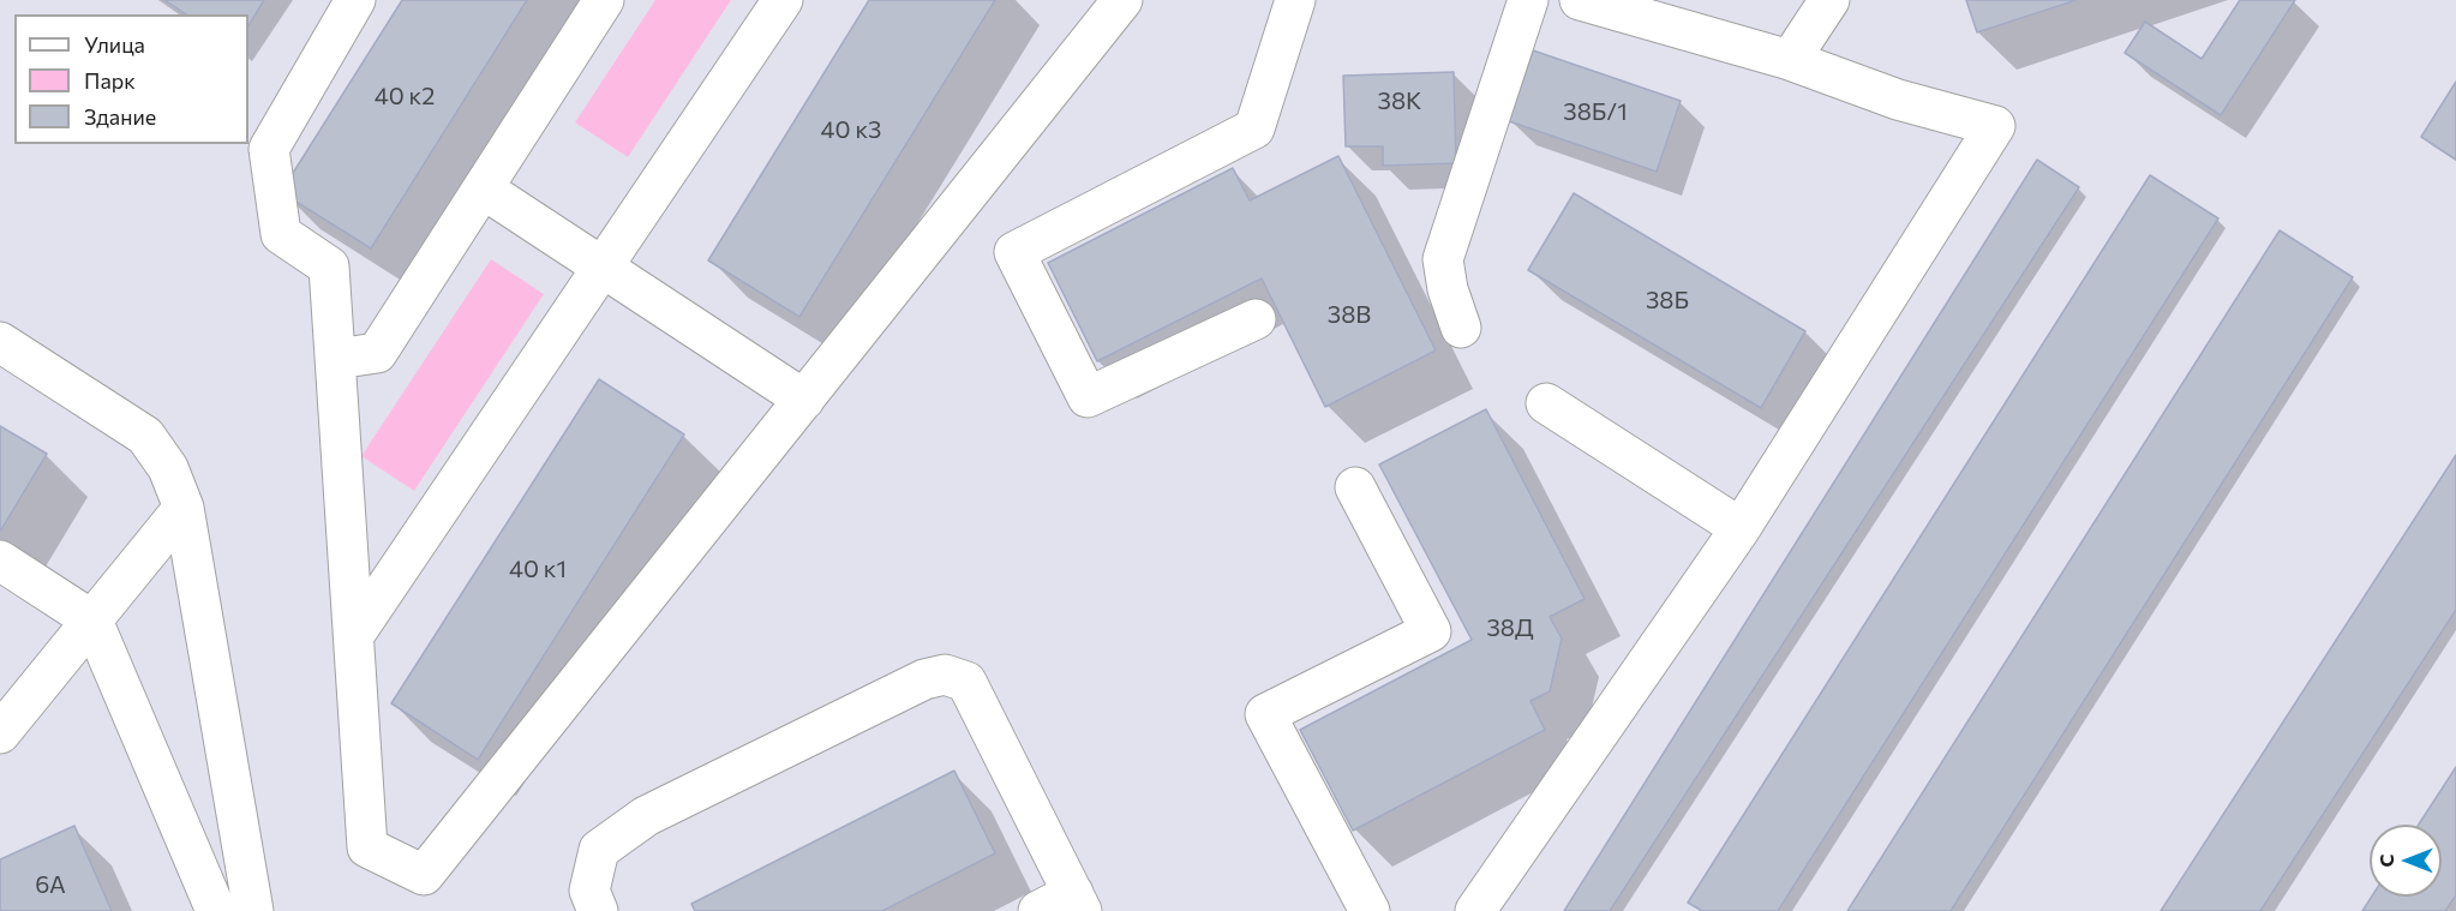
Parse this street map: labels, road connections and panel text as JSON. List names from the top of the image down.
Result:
{
  "house_numbers": [
    "40 к2",
    "38К",
    "38Б/1",
    "40 к3",
    "38Б",
    "38В",
    "40 к1",
    "38Д",
    "6А"
  ],
  "legend": ["Улица", "Парк", "Здание"],
  "north": "left"
}
